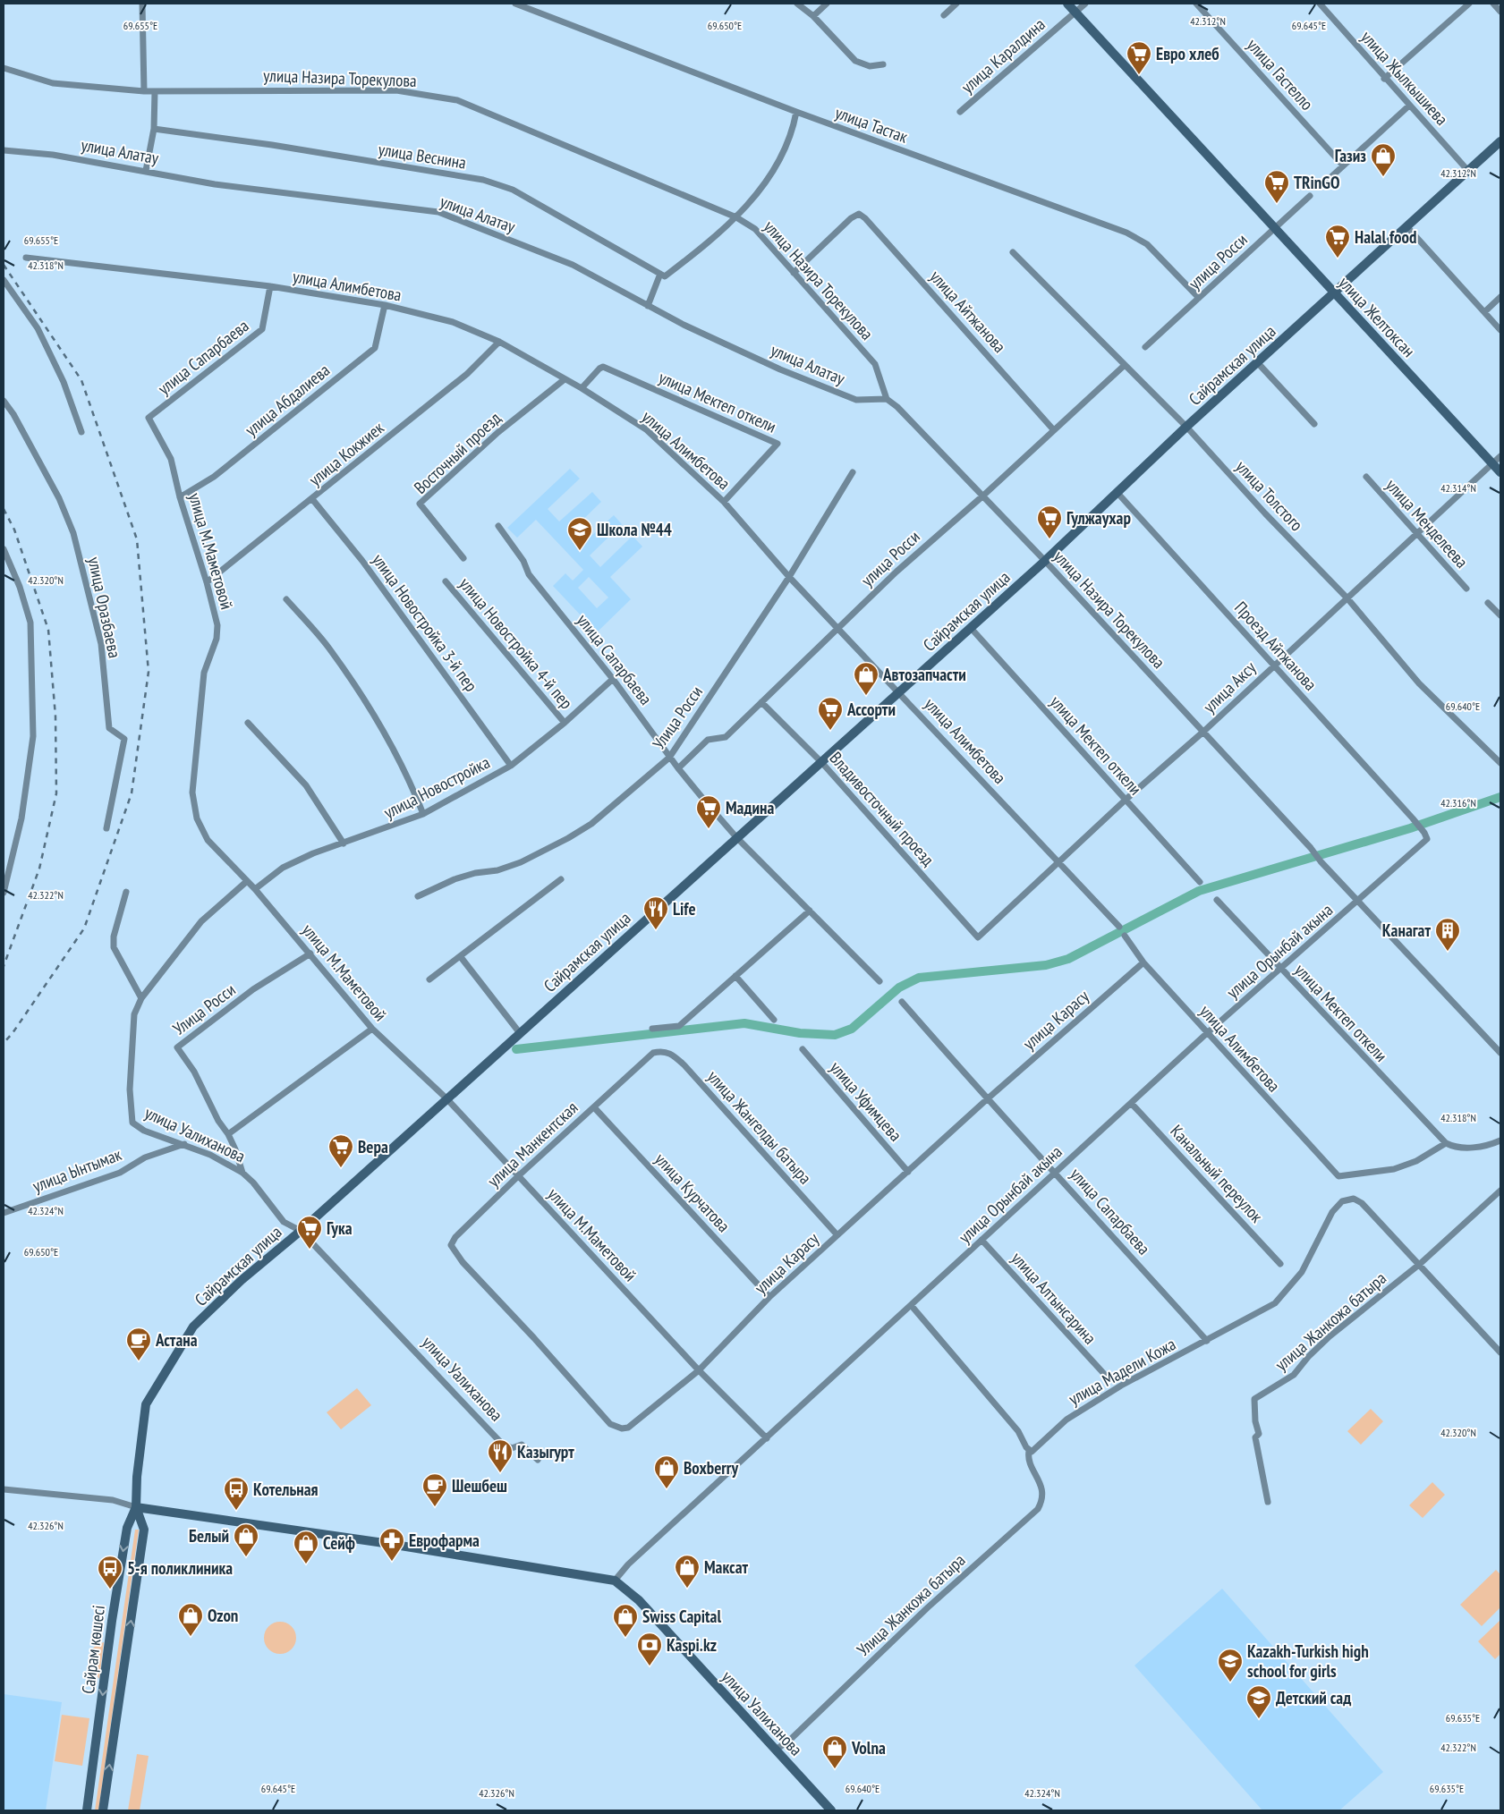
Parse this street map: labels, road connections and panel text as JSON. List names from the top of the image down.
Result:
{
  "streets": {
    "main road": [
      "улица Желтоксан",
      "Сайрамская улица",
      "улица Уалиханова",
      "Сайрам көшесі"
    ],
    "street": [
      "улица Каралдина",
      "улица Гастелло",
      "улица Назира Торекулова",
      "улица Жылкышиева",
      "улица Тастак",
      "улица Алатау",
      "улица Веснина",
      "улица Росси",
      "улица Алимбетова",
      "улица Айтжанова",
      "улица Сапарбаева",
      "улица Абдалиева",
      "улица Мектеп откели",
      "Восточный проезд",
      "улица Кокжиек",
      "улица Толстого",
      "улица Менделеева",
      "улица М.Маметовой",
      "улица Оразбаева",
      "улица Новостройка 3-й пер",
      "улица Новостройка 4-й пер",
      "Проезд Айтжанова",
      "улица Аксу",
      "Улица Росси",
      "улица Новостройка",
      "Владивосточный проезд",
      "улица Орынбай акына",
      "улица Карасу",
      "улица Уфимцева",
      "улица Жангелды батыра",
      "улица Манкентская",
      "улица Ынтымак",
      "Канальный переулок",
      "улица Курчатова",
      "улица Алтынсарина",
      "улица Жанкожа батыра",
      "улица Мадели Кожа",
      "Улица Жанкожа батыра"
    ]
  },
  "crossings": [
    ["улица Каралдина", "улица Желтоксан"],
    ["улица Назира Торекулова", "улица Алатау"],
    ["улица Назира Торекулова", "улица Росси"],
    ["улица Назира Торекулова", "улица Айтжанова"],
    ["улица Назира Торекулова", "Сайрамская улица"],
    ["улица Назира Торекулова", "улица Аксу"],
    ["улица Назира Торекулова", "улица Орынбай акына"],
    ["улица Жылкышиева", "Сайрамская улица"],
    ["улица Тастак", "улица Росси"],
    ["улица Росси", "улица Алимбетова"],
    ["улица Росси", "улица Айтжанова"],
    ["улица Росси", "улица Желтоксан"],
    ["улица Росси", "улица Сапарбаева"],
    ["улица Росси", "улица Толстого"],
    ["улица Росси", "Владивосточный проезд"],
    ["улица Алимбетова", "улица Сапарбаева"],
    ["улица Алимбетова", "Сайрамская улица"],
    ["улица Алимбетова", "улица Абдалиева"],
    ["улица Алимбетова", "улица Мектеп откели"],
    ["улица Алимбетова", "Восточный проезд"],
    ["улица Алимбетова", "улица Кокжиек"],
    ["улица Алимбетова", "улица Аксу"],
    ["улица Алимбетова", "Улица Росси"],
    ["улица Алимбетова", "улица Орынбай акына"],
    ["улица Алимбетова", "улица Карасу"],
    ["улица Желтоксан", "Сайрамская улица"],
    ["улица Желтоксан", "улица Аксу"],
    ["улица Сапарбаева", "Сайрамская улица"],
    ["улица Сапарбаева", "улица М.Маметовой"],
    ["улица Сапарбаева", "Улица Росси"],
    ["улица Сапарбаева", "улица Новостройка"],
    ["улица Сапарбаева", "улица Орынбай акына"],
    ["улица Сапарбаева", "улица Карасу"],
    ["улица Сапарбаева", "улица Мадели Кожа"],
    ["Сайрамская улица", "улица Мектеп откели"],
    ["Сайрамская улица", "улица Толстого"],
    ["Сайрамская улица", "улица М.Маметовой"],
    ["Сайрамская улица", "Проезд Айтжанова"],
    ["Сайрамская улица", "Владивосточный проезд"],
    ["Сайрамская улица", "улица Уалиханова"],
    ["Сайрамская улица", "Сайрам көшесі"],
    ["улица Абдалиева", "улица М.Маметовой"],
    ["улица Мектеп откели", "улица Аксу"],
    ["улица Мектеп откели", "улица Орынбай акына"],
    ["улица Кокжиек", "улица М.Маметовой"],
    ["улица Кокжиек", "улица Новостройка 3-й пер"],
    ["улица Толстого", "улица Аксу"],
    ["улица Менделеева", "улица Аксу"],
    ["улица М.Маметовой", "Улица Росси"],
    ["улица М.Маметовой", "улица Новостройка"],
    ["улица М.Маметовой", "улица Орынбай акына"],
    ["улица М.Маметовой", "улица Карасу"],
    ["улица М.Маметовой", "улица Уалиханова"],
    ["улица М.Маметовой", "улица Манкентская"],
    ["улица Новостройка 3-й пер", "улица Новостройка"],
    ["улица Новостройка 4-й пер", "улица Новостройка"],
    ["Проезд Айтжанова", "улица Аксу"],
    ["Проезд Айтжанова", "улица Орынбай акына"],
    ["улица Аксу", "Владивосточный проезд"],
    ["Улица Росси", "улица Уалиханова"],
    ["улица Орынбай акына", "улица Уалиханова"],
    ["улица Орынбай акына", "Канальный переулок"],
    ["улица Орынбай акына", "улица Алтынсарина"],
    ["улица Карасу", "улица Уфимцева"],
    ["улица Карасу", "улица Жангелды батыра"],
    ["улица Карасу", "улица Манкентская"],
    ["улица Карасу", "улица Курчатова"],
    ["улица Жангелды батыра", "улица Манкентская"],
    ["улица Уалиханова", "улица Ынтымак"],
    ["улица Уалиханова", "Улица Жанкожа батыра"],
    ["улица Уалиханова", "Сайрам көшесі"],
    ["улица Манкентская", "улица Курчатова"],
    ["улица Жанкожа батыра", "улица Мадели Кожа"],
    ["улица Мадели Кожа", "Улица Жанкожа батыра"]
  ],
  "places": {
    "supermarket": [
      "Евро хлеб",
      "TRinGO",
      "Halal food",
      "Гулжаухар",
      "Ассорти",
      "Мадина",
      "Вера",
      "Гука"
    ],
    "shop": [
      "Газиз",
      "Автозапчасти",
      "Boxberry",
      "Белый",
      "Сейф",
      "Максат",
      "Ozon",
      "Swiss Capital",
      "Volna"
    ],
    "school or university": ["Школа №44", "Kazakh-Turkish high school for girls", "Детский сад"],
    "restaurant": ["Life", "Казыгурт"],
    "building": ["Канагат"],
    "cafe": ["Астана", "Шешбеш"],
    "bus stop": ["Котельная", "5-я поликлиника"],
    "pharmacy": ["Еврофарма"],
    "bank": ["Kaspi.kz"]
  },
  "coordinates": [
    "42.312°N",
    "69.655°E",
    "69.650°E",
    "69.645°E",
    "42.318°N",
    "42.314°N",
    "42.320°N",
    "69.640°E",
    "42.316°N",
    "42.322°N",
    "42.324°N",
    "42.326°N",
    "69.635°E"
  ]
}
